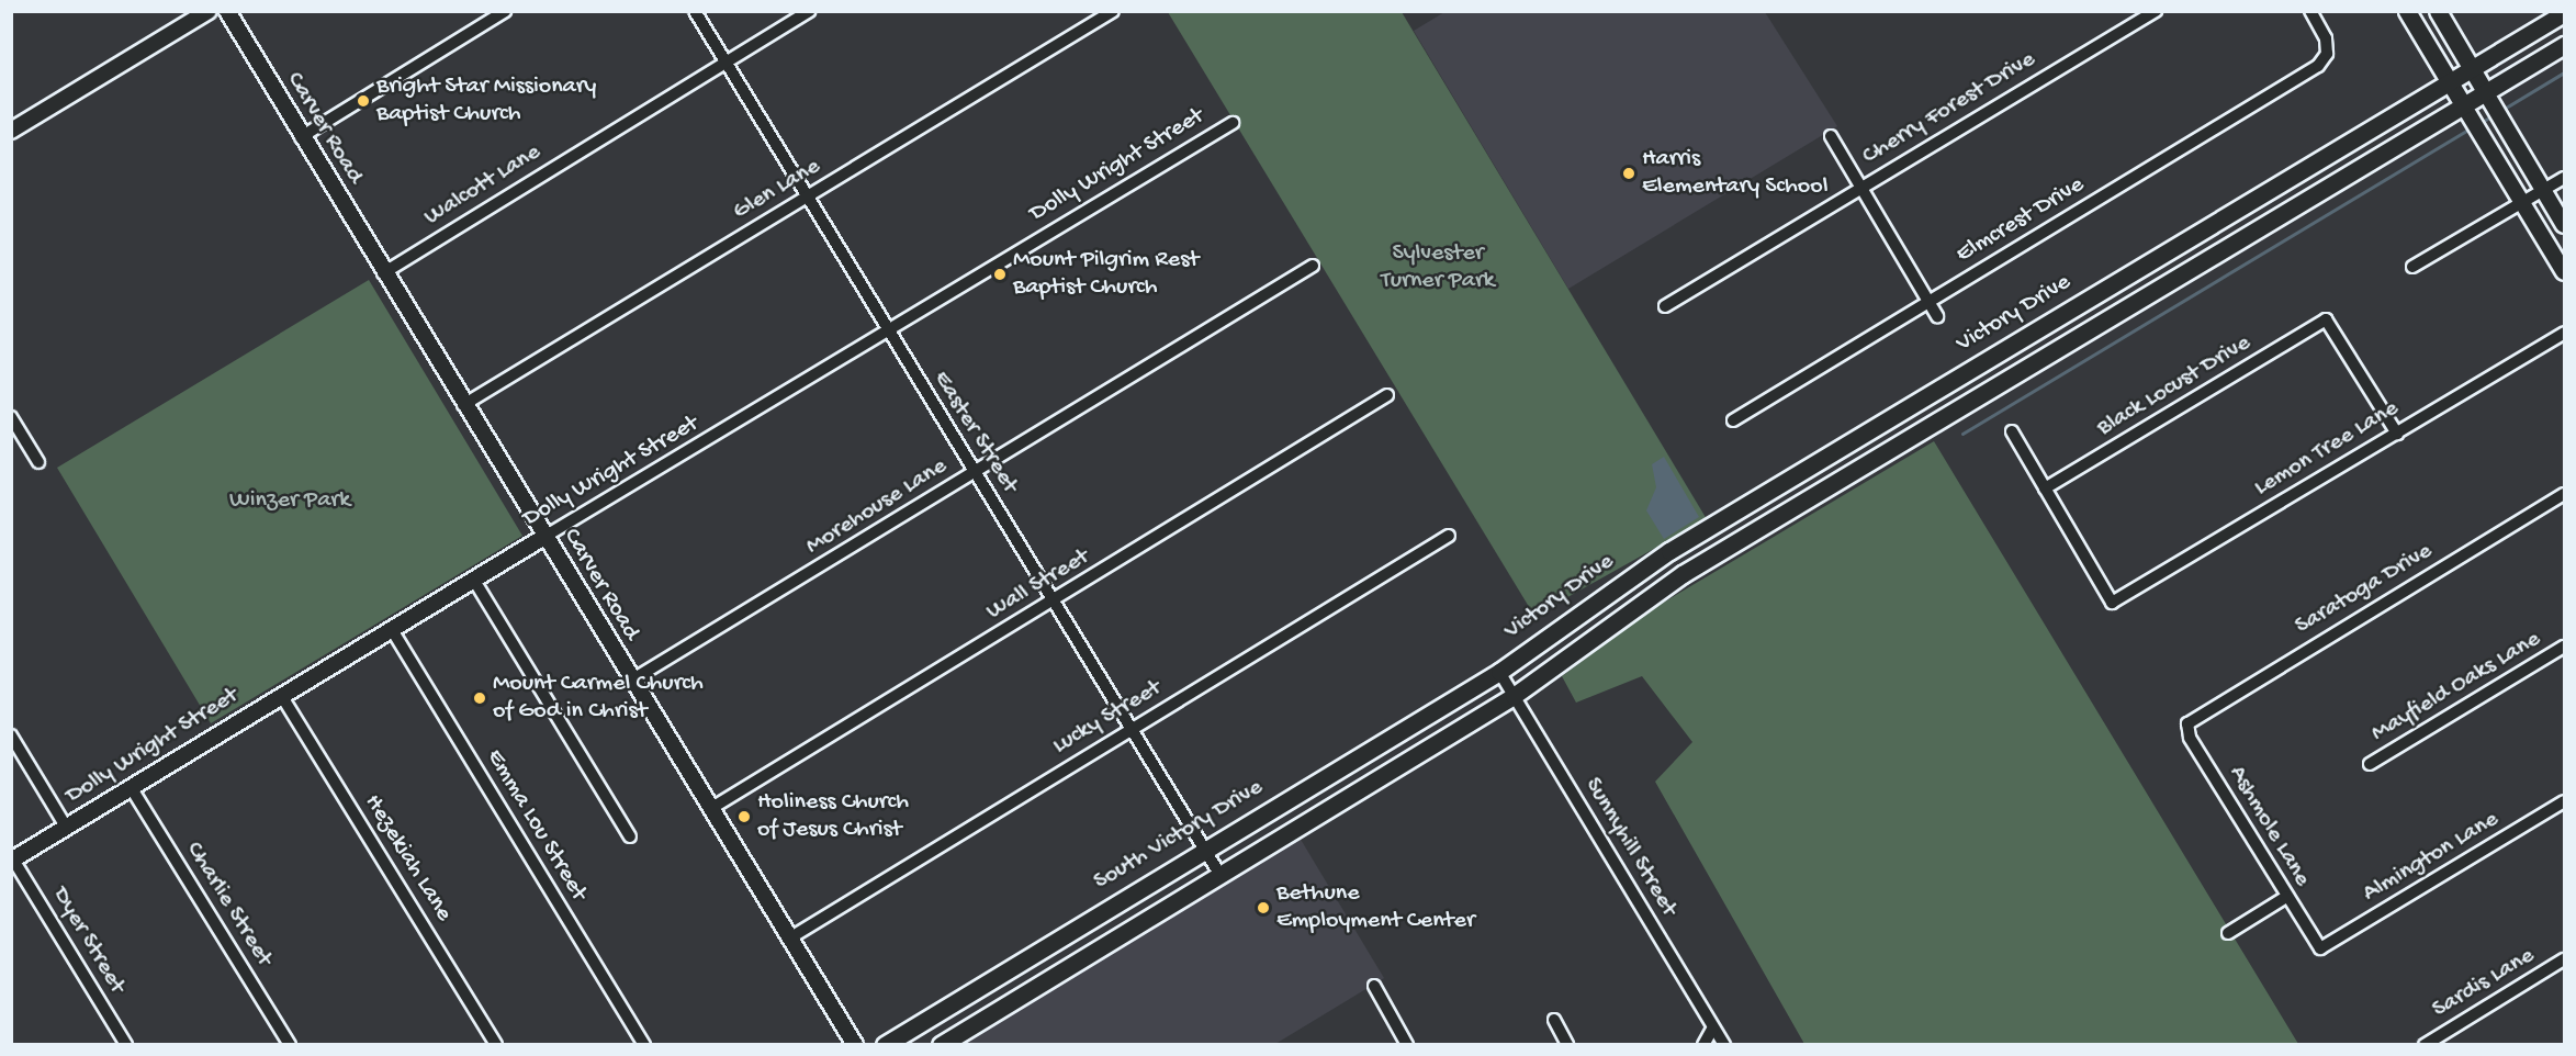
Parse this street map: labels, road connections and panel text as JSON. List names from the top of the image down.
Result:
{
  "streets": {
    "main road": ["Victory Drive", "South Victory Drive"],
    "street": [
      "Cherry Forest Drive",
      "Carver Road",
      "Dolly Wright Street",
      "Walcott Lane",
      "Glen Lane",
      "Elmcrest Drive",
      "Black Locust Drive",
      "Easter Street",
      "Lemon Tree Lane",
      "Morehouse Lane",
      "Wall Street",
      "Saratoga Drive",
      "Mayfield Oaks Lane",
      "Lucky Street",
      "Emma Lou Street",
      "Ashmole Lane",
      "Sunnyhill Street",
      "Almington Lane",
      "Hezekiah Lane",
      "Charlie Street",
      "Dyer Street",
      "Sardis Lane"
    ]
  },
  "crossings": [
    ["Carver Road", "Dolly Wright Street"],
    ["Carver Road", "Walcott Lane"],
    ["Carver Road", "Glen Lane"],
    ["Carver Road", "Morehouse Lane"],
    ["Carver Road", "Wall Street"],
    ["Carver Road", "Lucky Street"],
    ["Dolly Wright Street", "Easter Street"],
    ["Dolly Wright Street", "Emma Lou Street"],
    ["Dolly Wright Street", "Hezekiah Lane"],
    ["Dolly Wright Street", "Charlie Street"],
    ["Dolly Wright Street", "Dyer Street"],
    ["Walcott Lane", "Easter Street"],
    ["Glen Lane", "Easter Street"],
    ["Victory Drive", "South Victory Drive"],
    ["Victory Drive", "Sunnyhill Street"],
    ["Black Locust Drive", "Lemon Tree Lane"],
    ["Easter Street", "Morehouse Lane"],
    ["Easter Street", "Wall Street"],
    ["Easter Street", "Lucky Street"],
    ["Easter Street", "South Victory Drive"],
    ["Saratoga Drive", "Ashmole Lane"],
    ["Ashmole Lane", "Almington Lane"],
    ["South Victory Drive", "Sunnyhill Street"]
  ],
  "parks": ["Sylvester Turner Park", "Winzer Park"],
  "places": [
    "Bright Star Missionary Baptist Church",
    "Harris Elementary School",
    "Mount Pilgrim Rest Baptist Church",
    "Mount Carmel Church of God in Christ",
    "Holiness Church of Jesus Christ",
    "Bethune Employment Center"
  ]
}
